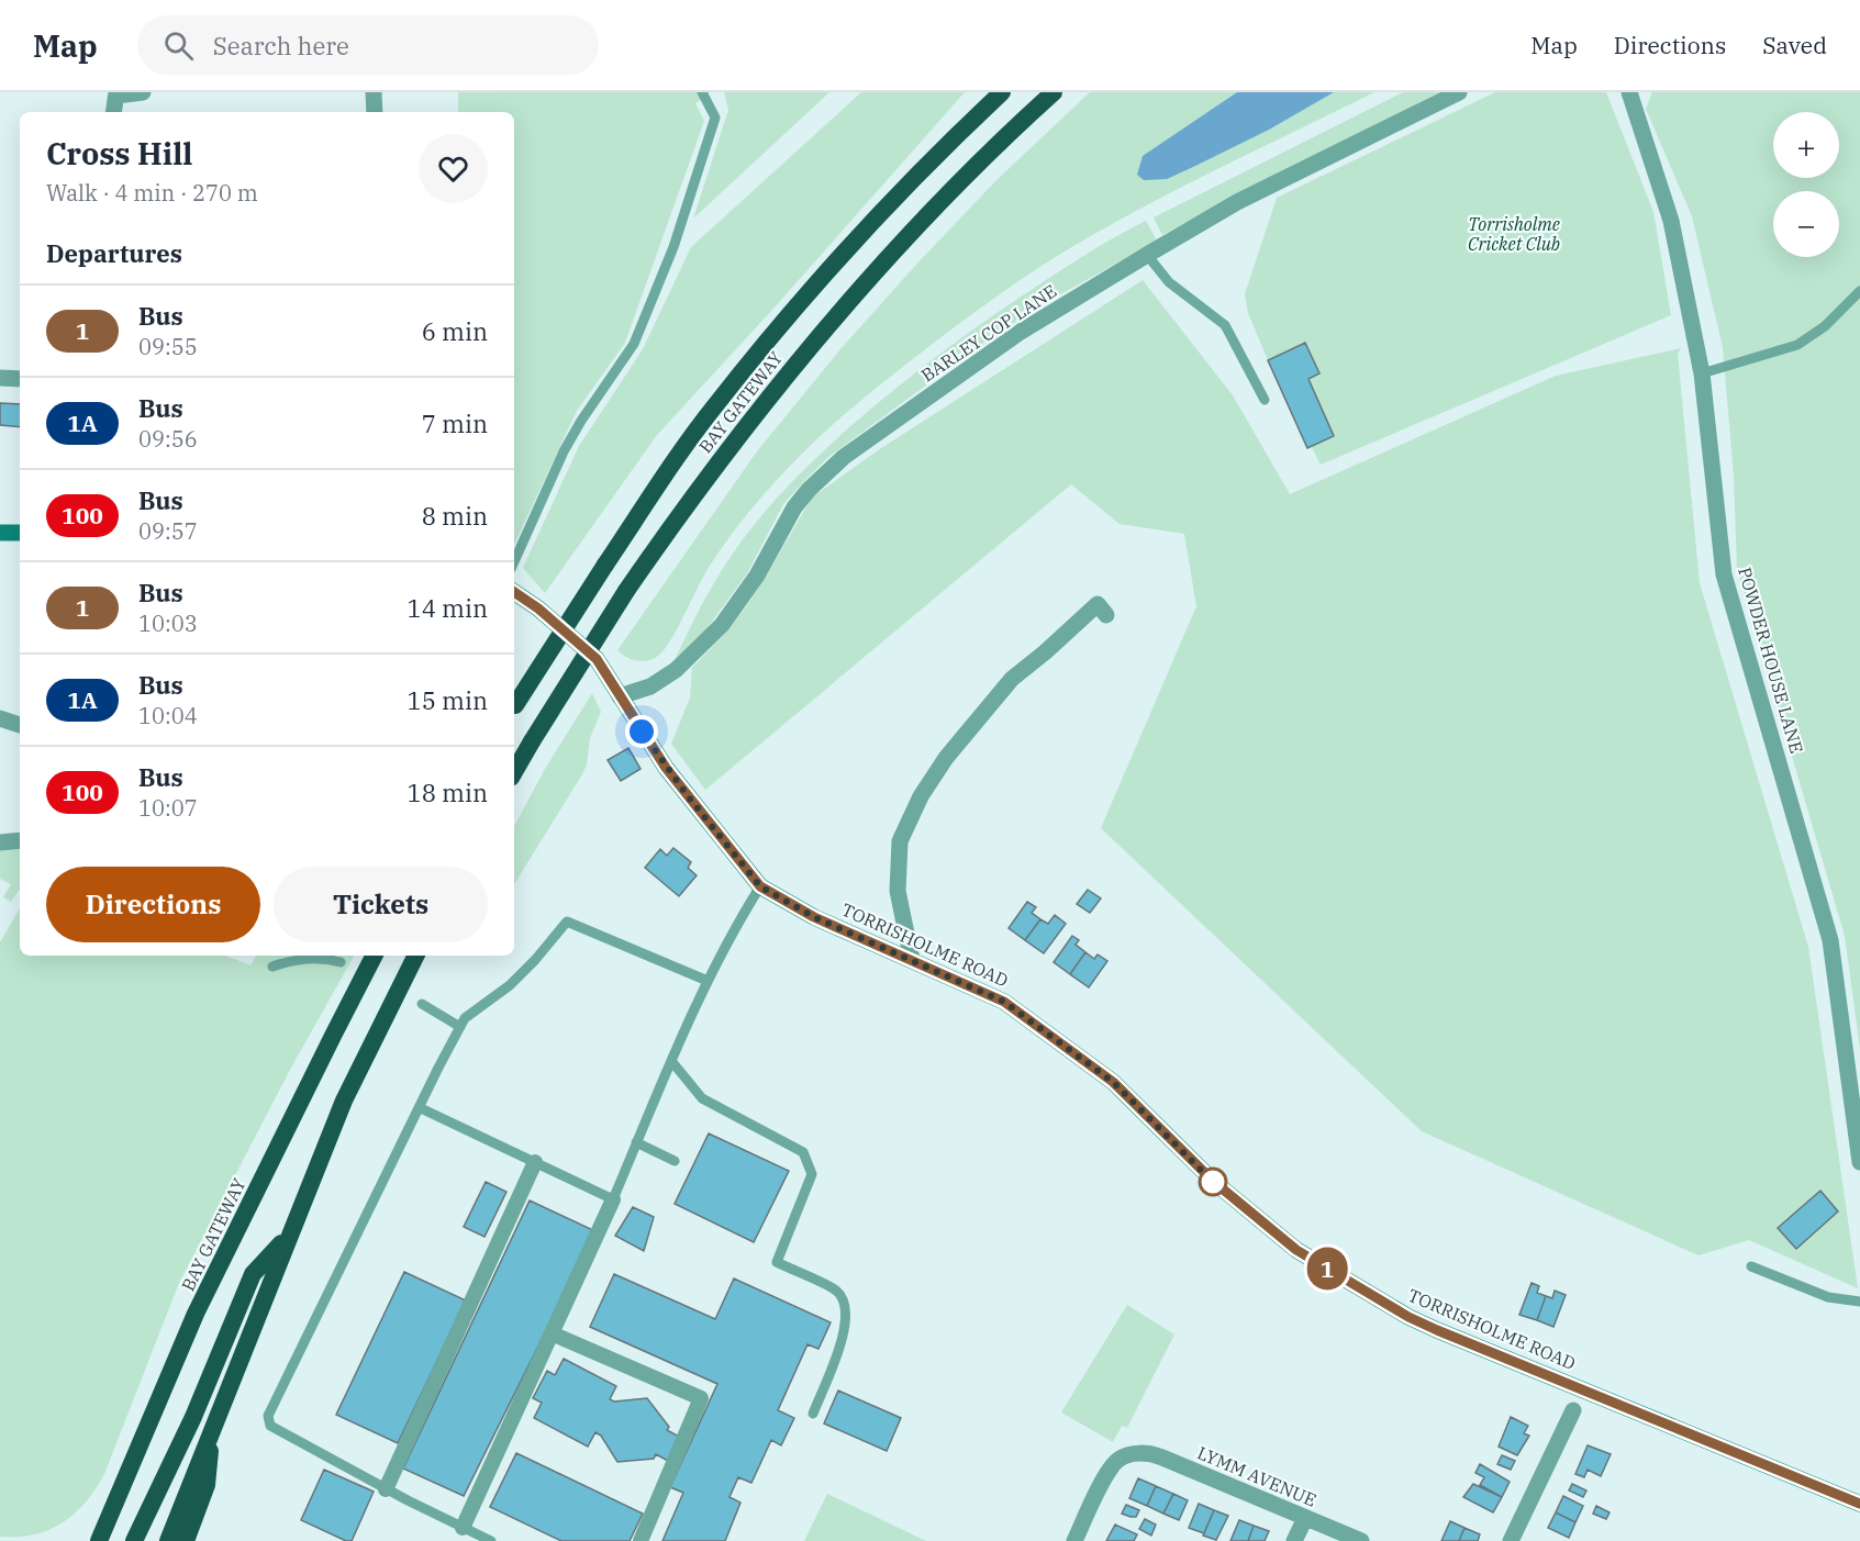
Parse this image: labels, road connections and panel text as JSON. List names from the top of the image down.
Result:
{
  "streets": {
    "highway": ["BAY GATEWAY"],
    "main road": ["TORRISHOLME ROAD"],
    "street": ["BARLEY COP LANE", "POWDER HOUSE LANE", "LYMM AVENUE"]
  },
  "crossings": [
    ["BARLEY COP LANE", "TORRISHOLME ROAD"]
  ],
  "parks": ["Torrisholme Cricket Club"],
  "lines": ["bus line 1"],
  "page": {
    "header": "Map",
    "search": "Search here",
    "nav": ["Map", "Directions", "Saved"],
    "on_map": "1",
    "map_buttons": ["+", "−"],
    "heading": [
      ["Cross Hill", "Walk · 4 min · 270 m"],
      "Departures"
    ],
    "list": [
      {
        "mark": "1",
        "name": "Bus",
        "note": "09:55",
        "value": "6 min"
      },
      {
        "mark": "1A",
        "name": "Bus",
        "note": "09:56",
        "value": "7 min"
      },
      {
        "mark": "100",
        "name": "Bus",
        "note": "09:57",
        "value": "8 min"
      },
      {
        "mark": "1",
        "name": "Bus",
        "note": "10:03",
        "value": "14 min"
      },
      {
        "mark": "1A",
        "name": "Bus",
        "note": "10:04",
        "value": "15 min"
      },
      {
        "mark": "100",
        "name": "Bus",
        "note": "10:07",
        "value": "18 min"
      }
    ],
    "buttons": ["Directions", "Tickets"]
  }
}
